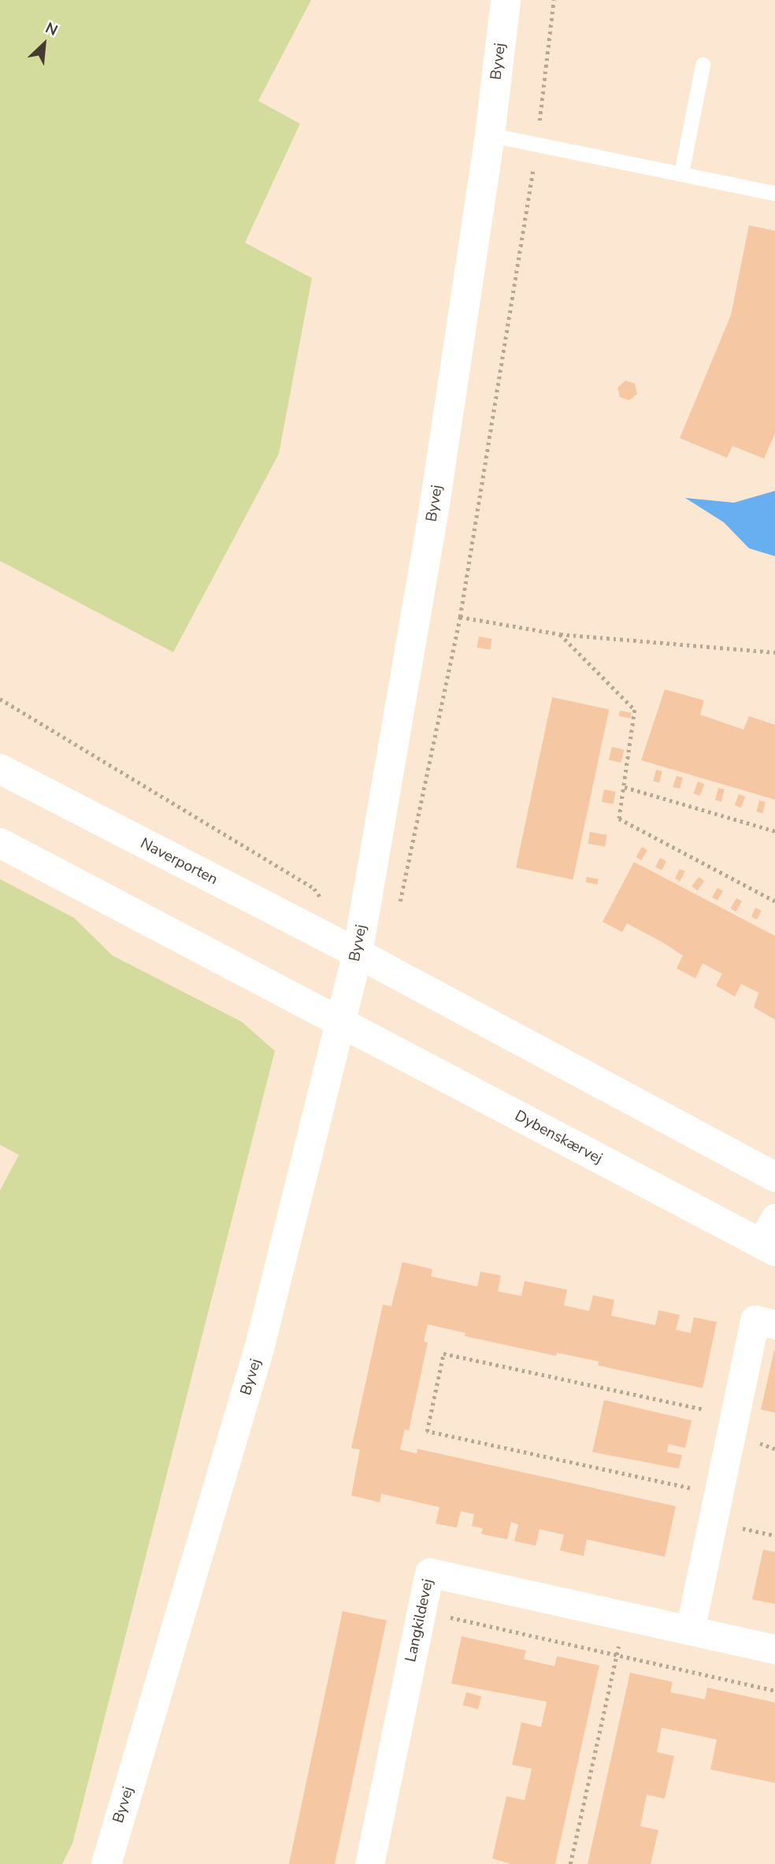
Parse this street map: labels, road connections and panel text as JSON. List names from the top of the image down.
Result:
{
  "streets": {
    "street": [
      "Byvej",
      "Naverporten",
      "Dybenskærvej",
      "Langkildevej"
    ]
  },
  "crossings": [
    ["Byvej", "Naverporten"],
    ["Byvej", "Dybenskærvej"]
  ],
  "north": "top right"
}
